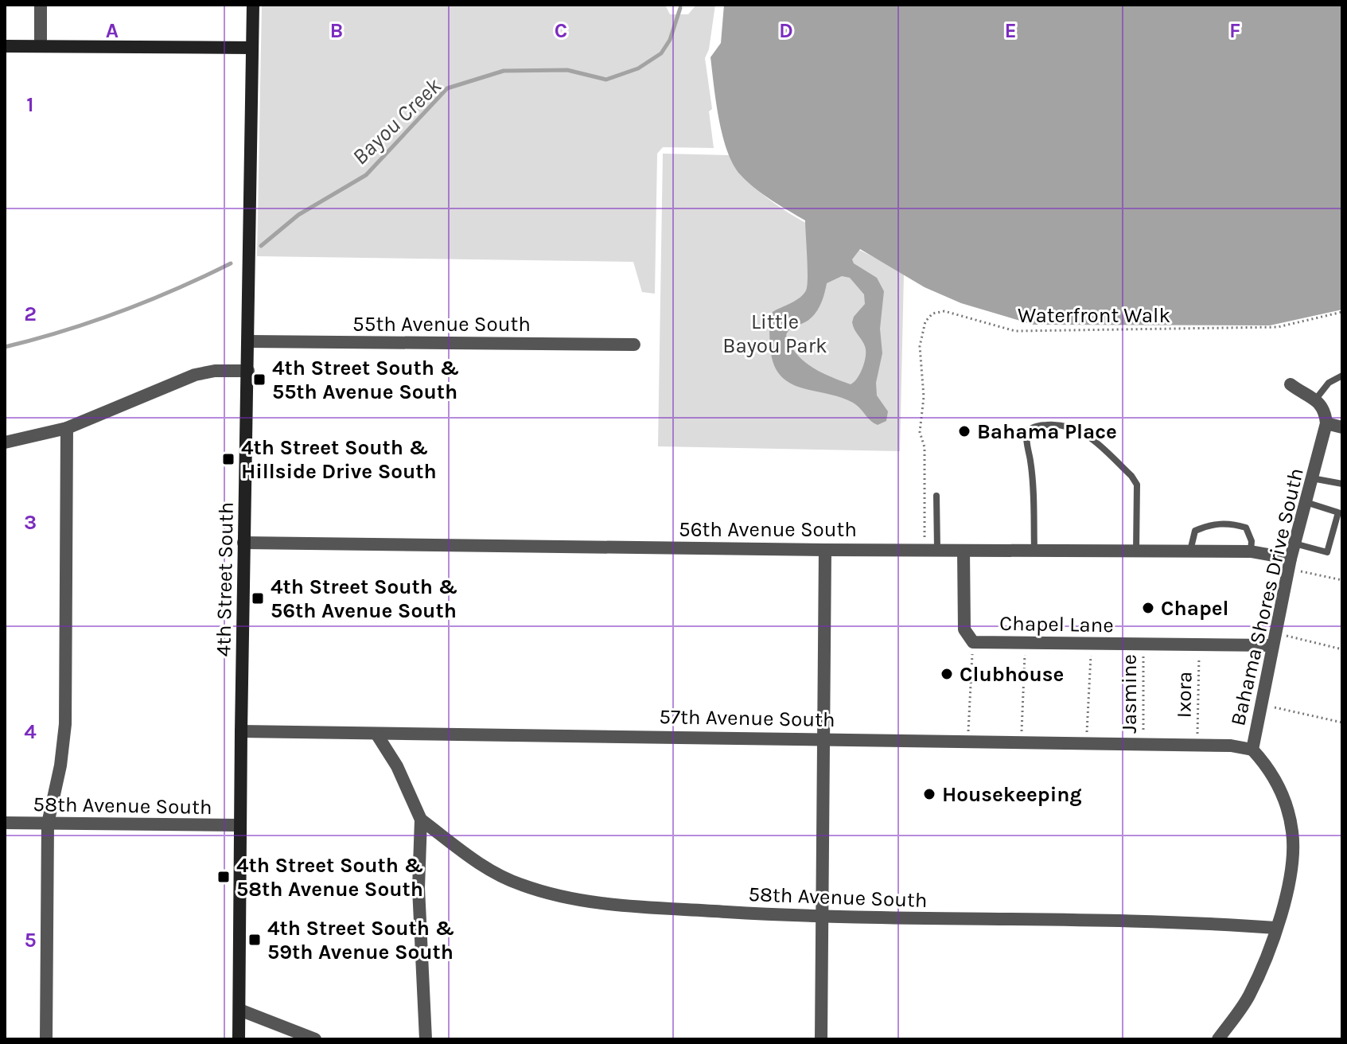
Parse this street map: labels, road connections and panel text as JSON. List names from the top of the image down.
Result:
{
  "streets": {
    "street": [
      "55th Avenue South",
      "56th Avenue South",
      "4th Street South",
      "Bahama Shores Drive South",
      "Chapel Lane",
      "57th Avenue South",
      "58th Avenue South"
    ],
    "path": ["Waterfront Walk", "Jasmine", "Ixora"]
  },
  "crossings": [
    ["Waterfront Walk", "56th Avenue South"],
    ["55th Avenue South", "4th Street South"],
    ["56th Avenue South", "4th Street South"],
    ["56th Avenue South", "Bahama Shores Drive South"],
    ["56th Avenue South", "Chapel Lane"],
    ["4th Street South", "57th Avenue South"],
    ["4th Street South", "58th Avenue South"],
    ["Bahama Shores Drive South", "Chapel Lane"],
    ["Bahama Shores Drive South", "57th Avenue South"],
    ["Bahama Shores Drive South", "58th Avenue South"],
    ["Chapel Lane", "Jasmine"],
    ["Chapel Lane", "Ixora"],
    ["Jasmine", "57th Avenue South"],
    ["Ixora", "57th Avenue South"]
  ],
  "water": ["Bayou Creek"],
  "parks": ["Little Bayou Park"],
  "places": {
    "transit": [
      "4th Street South & 55th Avenue South",
      "4th Street South & Hillside Drive South",
      "4th Street South & 56th Avenue South",
      "4th Street South & 58th Avenue South",
      "4th Street South & 59th Avenue South"
    ],
    "other": [
      "Bahama Place",
      "Chapel",
      "Clubhouse",
      "Housekeeping"
    ]
  },
  "grid": {
    "columns": [
      "A",
      "B",
      "C",
      "D",
      "E",
      "F"
    ],
    "rows": [
      "1",
      "2",
      "3",
      "4",
      "5"
    ]
  }
}
